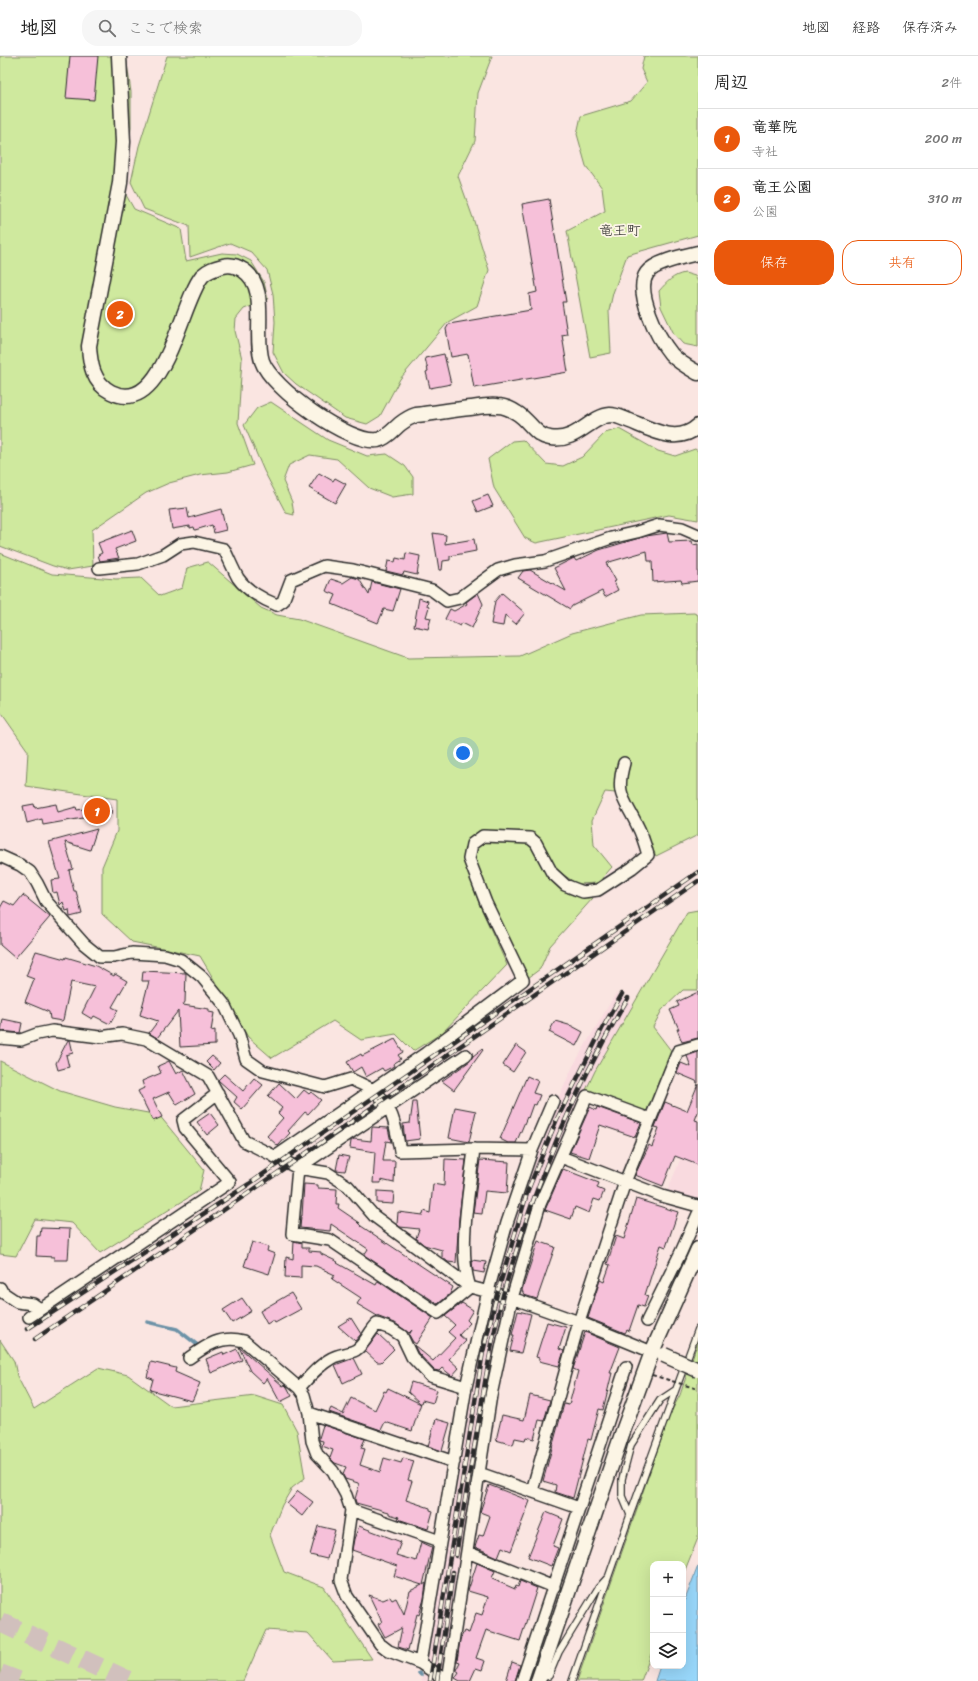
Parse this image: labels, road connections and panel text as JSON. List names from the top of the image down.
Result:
{
  "districts": ["竜王町"],
  "page": {
    "header": "地図",
    "search": "ここで検索",
    "nav": ["地図", "経路", "保存済み"],
    "heading": ["周辺", "2件"],
    "list": [
      {
        "mark": "1",
        "name": "竜華院",
        "note": "寺社",
        "value": "200 m"
      },
      {
        "mark": "2",
        "name": "竜王公園",
        "note": "公園",
        "value": "310 m"
      }
    ],
    "buttons": ["保存", "共有"],
    "pins": ["2", "1"],
    "map_buttons": ["+", "−"]
  }
}
